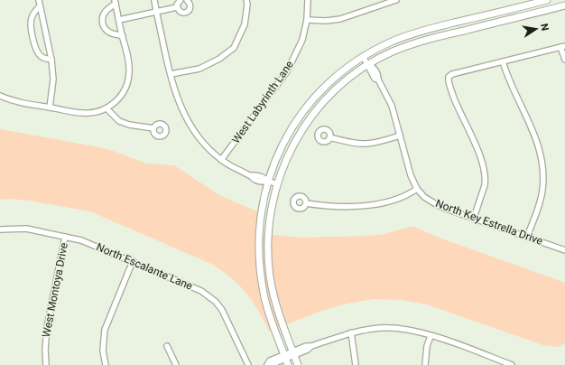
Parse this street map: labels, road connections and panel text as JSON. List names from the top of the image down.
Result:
{
  "streets": {
    "street": [
      "West Labyrinth Lane",
      "North Key Estrella Drive",
      "North Escalante Lane",
      "West Montoya Drive"
    ]
  },
  "crossings": [
    ["North Escalante Lane", "West Montoya Drive"]
  ],
  "north": "right"
}
